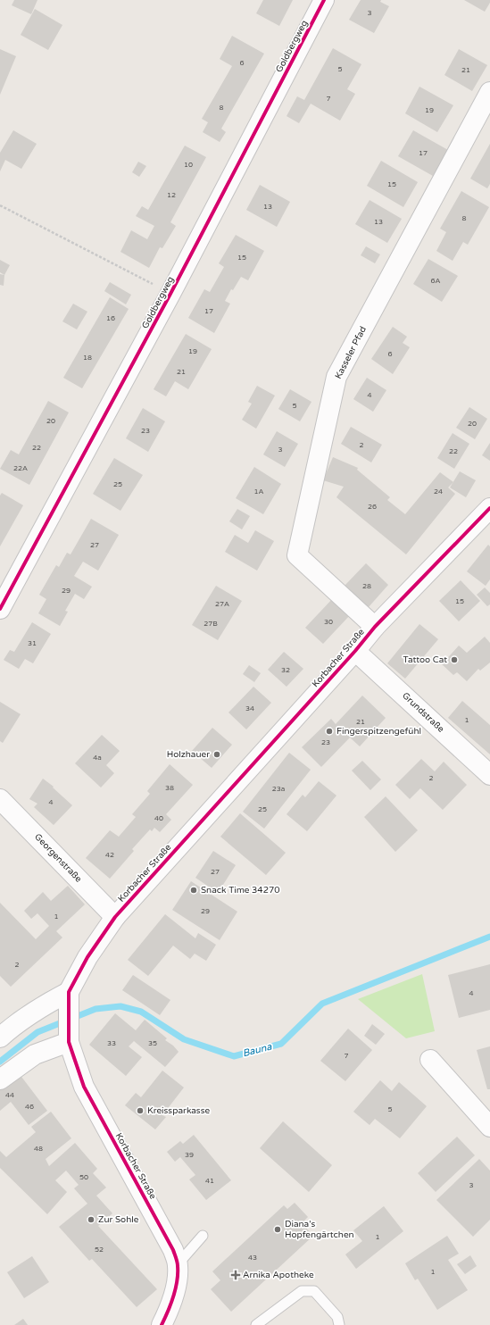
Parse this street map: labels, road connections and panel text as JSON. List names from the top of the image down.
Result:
{
  "streets": {
    "street": [
      "Goldbergweg",
      "Kasseler Pfad",
      "Korbacher Straße",
      "Grundstraße",
      "Georgenstraße"
    ]
  },
  "crossings": [
    ["Kasseler Pfad", "Korbacher Straße"],
    ["Korbacher Straße", "Grundstraße"],
    ["Korbacher Straße", "Georgenstraße"]
  ],
  "water": ["Bauna"],
  "places": {
    "other": [
      "Tattoo Cat",
      "Fingerspitzengefühl",
      "Holzhauer",
      "Snack Time 34270",
      "Kreissparkasse",
      "Zur Sohle",
      "Diana's Hopfengärtchen"
    ],
    "health": ["Arnika Apotheke"]
  },
  "house_numbers": [
    "3",
    "6",
    "5",
    "21",
    "7",
    "8",
    "19",
    "17",
    "10",
    "15",
    "12",
    "13",
    "8",
    "13",
    "15",
    "6A",
    "17",
    "16",
    "19",
    "6",
    "18",
    "21",
    "4",
    "5",
    "20",
    "20",
    "23",
    "2",
    "22",
    "3",
    "22",
    "22A",
    "25",
    "1A",
    "24",
    "26",
    "27",
    "28",
    "29",
    "15",
    "27A",
    "30",
    "27B",
    "31",
    "32",
    "34",
    "1",
    "21",
    "23",
    "4a",
    "2",
    "38",
    "23a",
    "4",
    "25",
    "40",
    "42",
    "27",
    "29",
    "1",
    "2",
    "4",
    "33",
    "35",
    "7",
    "44",
    "46",
    "5",
    "48",
    "39",
    "50",
    "41",
    "3",
    "1",
    "52",
    "43",
    "1"
  ]
}
